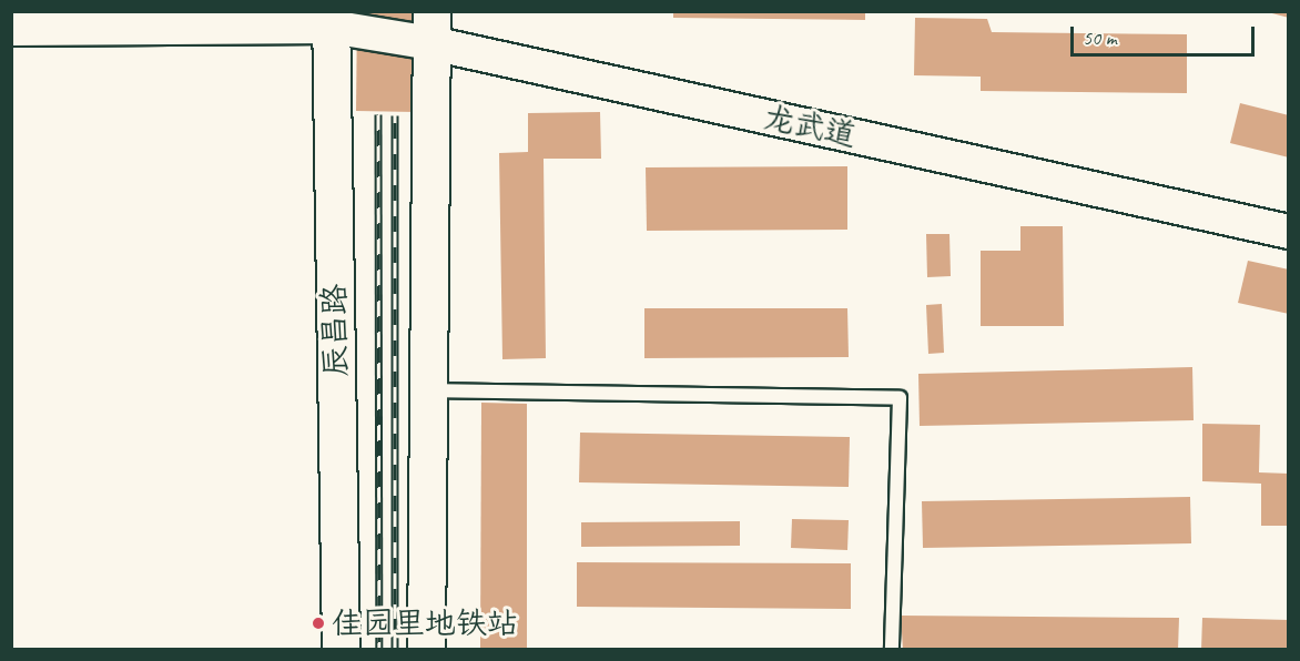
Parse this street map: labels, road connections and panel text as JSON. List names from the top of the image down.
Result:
{
  "streets": {
    "main road": ["辰昌路"],
    "street": ["龙武道"]
  },
  "crossings": [
    ["龙武道", "辰昌路"]
  ],
  "places": ["佳园里地铁站"],
  "scale_bar": "50 m"
}
